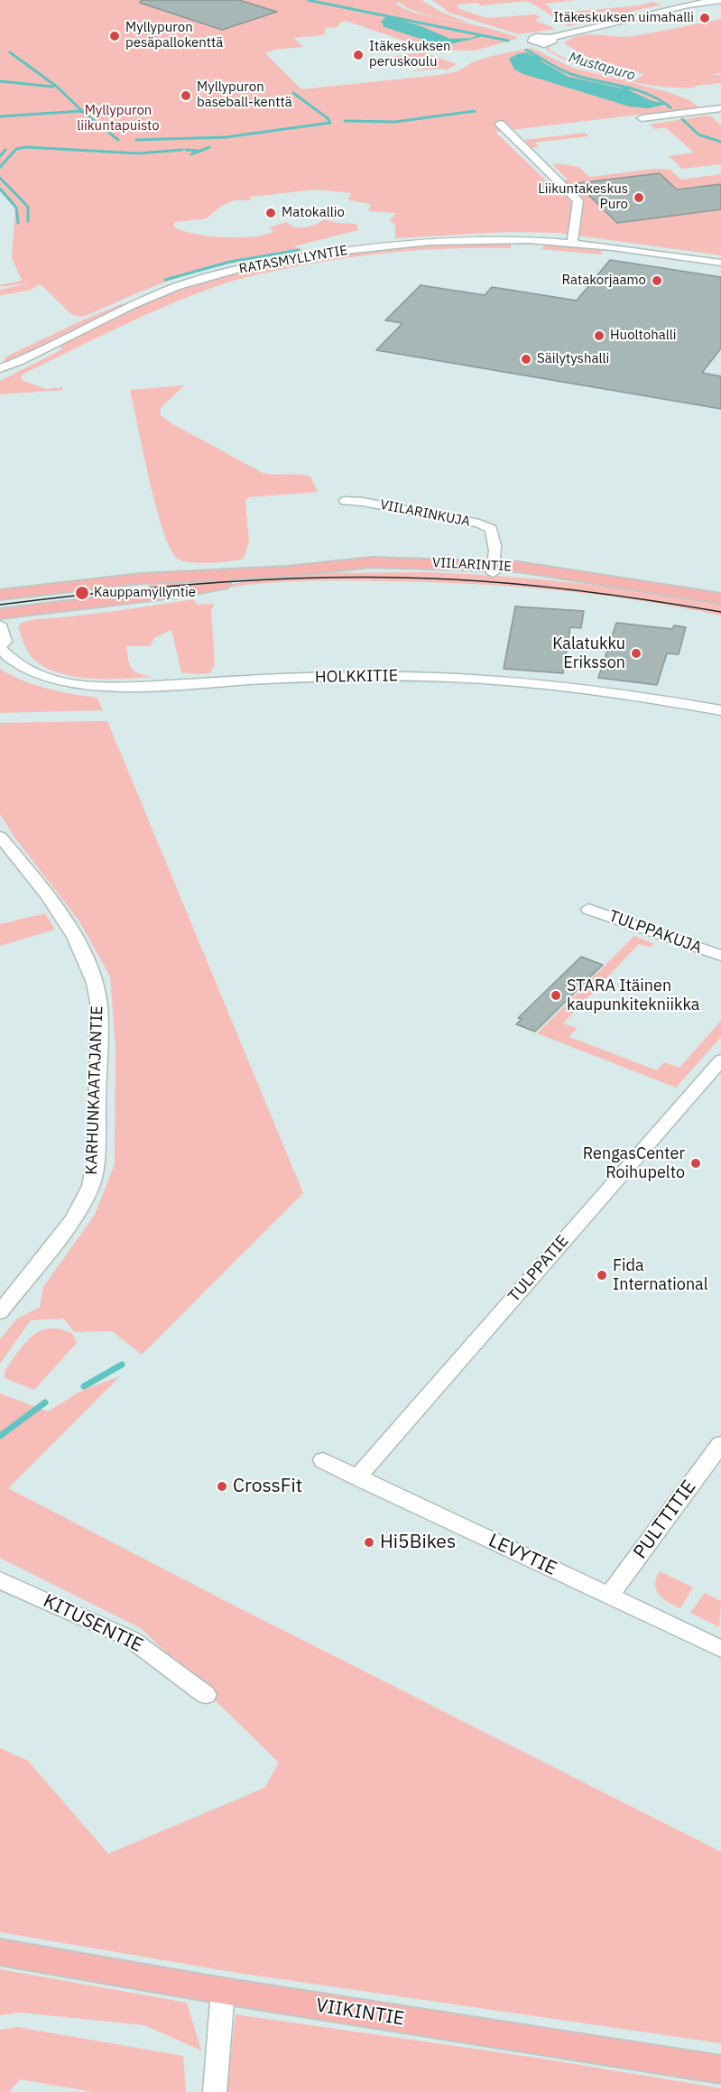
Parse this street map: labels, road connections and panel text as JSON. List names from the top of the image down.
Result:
{
  "streets": {
    "main road": ["VIILARINTIE", "VIIKINTIE"],
    "street": [
      "RATASMYLLYNTIE",
      "VIILARINKUJA",
      "HOLKKITIE",
      "TULPPAKUJA",
      "KARHUNKAATAJANTIE",
      "TULPPATIE",
      "PULTTITIE",
      "LEVYTIE",
      "KITUSENTIE"
    ]
  },
  "crossings": [
    ["VIILARINKUJA", "VIILARINTIE"],
    ["TULPPATIE", "LEVYTIE"],
    ["PULTTITIE", "LEVYTIE"]
  ],
  "water": ["Mustapuro"],
  "parks": ["Myllypuron liikuntapuisto"],
  "places": [
    "Itäkeskuksen uimahalli",
    "Myllypuron pesäpallokenttä",
    "Itäkeskuksen peruskoulu",
    "Myllypuron baseball-kenttä",
    "Liikuntakeskus Puro",
    "Matokallio",
    "Ratakorjaamo",
    "Huoltohalli",
    "Säilytyshalli",
    "Kauppamyllyntie",
    "Kalatukku Eriksson",
    "STARA Itäinen kaupunkitekniikka",
    "RengasCenter Roihupelto",
    "Fida International",
    "CrossFit",
    "Hi5Bikes"
  ]
}
